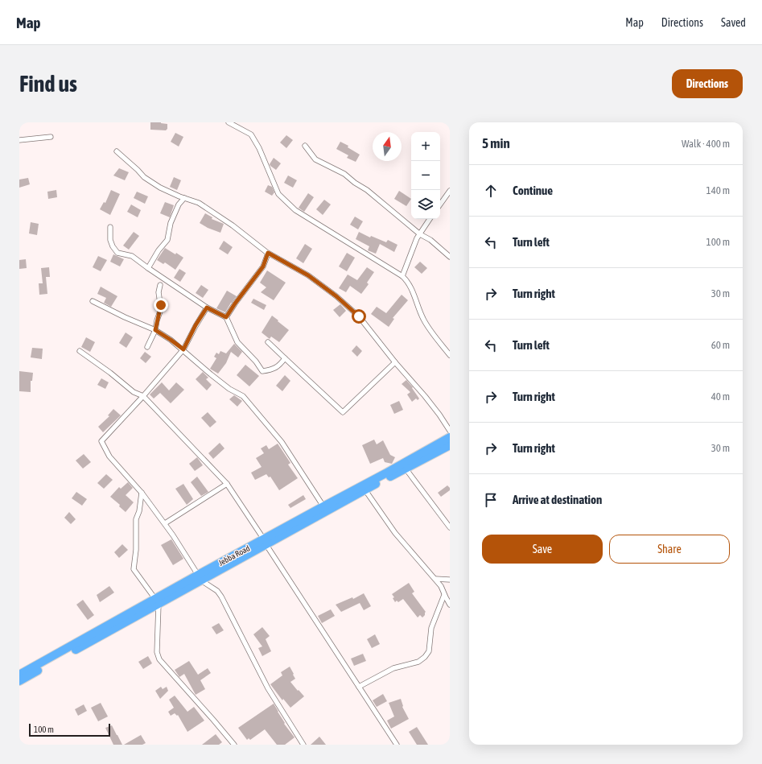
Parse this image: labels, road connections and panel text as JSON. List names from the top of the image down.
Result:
{
  "streets": {
    "highway": ["Jebba Road"]
  },
  "scale_bar": "100 m",
  "north": "top",
  "page": {
    "header": "Map",
    "nav": ["Map", "Directions", "Saved"],
    "buttons": [
      "Directions",
      ["Save", "Share"]
    ],
    "title": "Find us",
    "heading": ["5 min", "Walk · 400 m"],
    "map_buttons": ["+", "−"],
    "list": [
      ["Continue", "140 m"],
      ["Turn left", "100 m"],
      ["Turn right", "30 m"],
      ["Turn left", "60 m"],
      ["Turn right", "40 m"],
      ["Turn right", "30 m"],
      "Arrive at destination"
    ],
    "scale": "100 m"
  }
}
